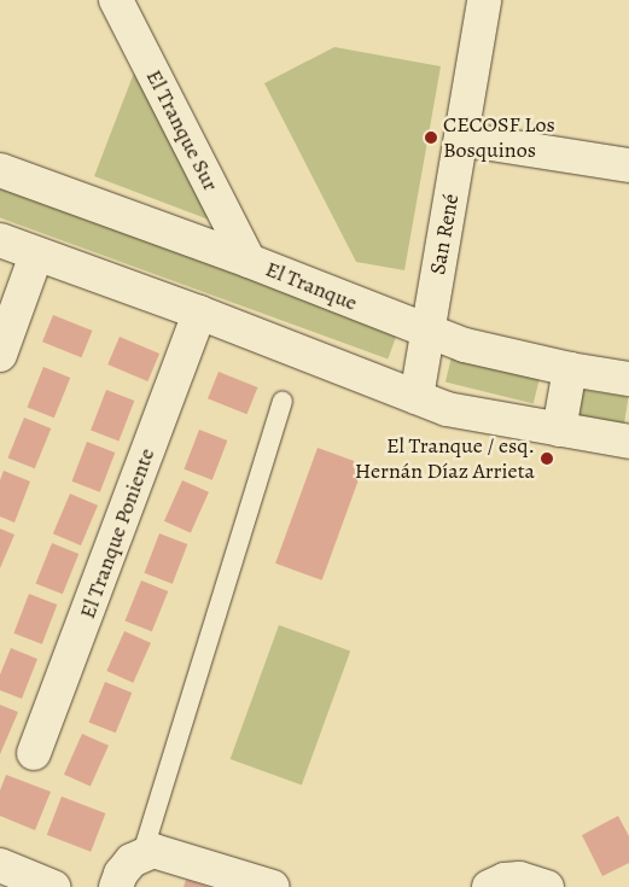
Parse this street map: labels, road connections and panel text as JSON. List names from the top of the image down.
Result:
{
  "streets": {
    "street": [
      "El Tranque Sur",
      "San René",
      "El Tranque",
      "El Tranque Poniente"
    ]
  },
  "crossings": [
    ["El Tranque Sur", "El Tranque"],
    ["San René", "El Tranque"]
  ],
  "places": ["CECOSF Los Bosquinos", "El Tranque / esq. Hernán Díaz Arrieta"]
}
